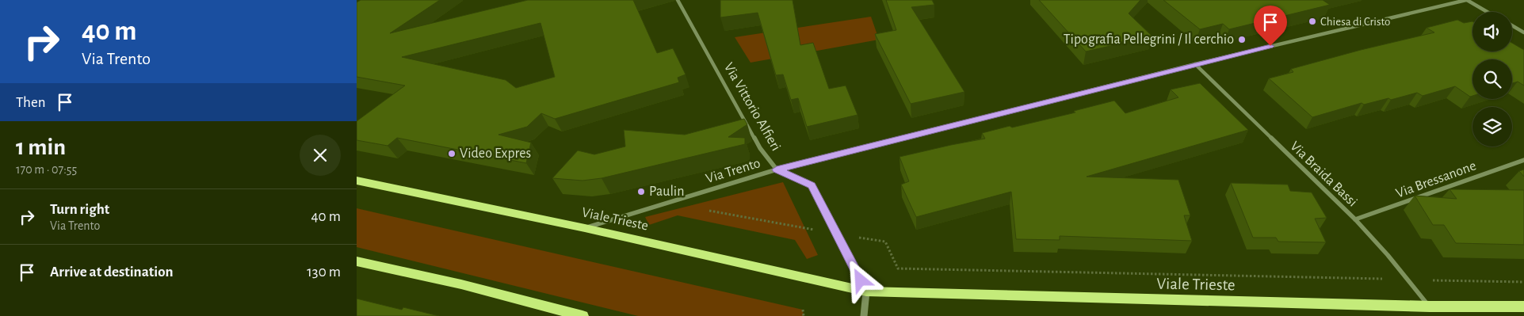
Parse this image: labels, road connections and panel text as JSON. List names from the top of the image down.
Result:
{
  "streets": {
    "main road": ["Viale Trieste"],
    "street": [
      "Via Vittorio Alfieri",
      "Via Trento",
      "Via Braida Bassi",
      "Via Bressanone"
    ]
  },
  "crossings": [
    ["Via Vittorio Alfieri", "Via Trento"],
    ["Via Vittorio Alfieri", "Viale Trieste"],
    ["Via Trento", "Via Braida Bassi"],
    ["Via Trento", "Viale Trieste"],
    ["Via Braida Bassi", "Via Bressanone"],
    ["Via Braida Bassi", "Viale Trieste"]
  ],
  "places": [
    "Chiesa di Cristo",
    "Tipografia Pellegrini / Il cerchio",
    "Video Expres",
    "Paulin"
  ],
  "page": {
    "turn": ["40 m", "Via Trento"],
    "then": "Then",
    "heading": ["1 min", "170 m · 07:55"],
    "list": [
      {
        "name": "Turn right",
        "note": "Via Trento",
        "value": "40 m"
      },
      {
        "name": "Arrive at destination",
        "value": "130 m"
      }
    ]
  }
}
